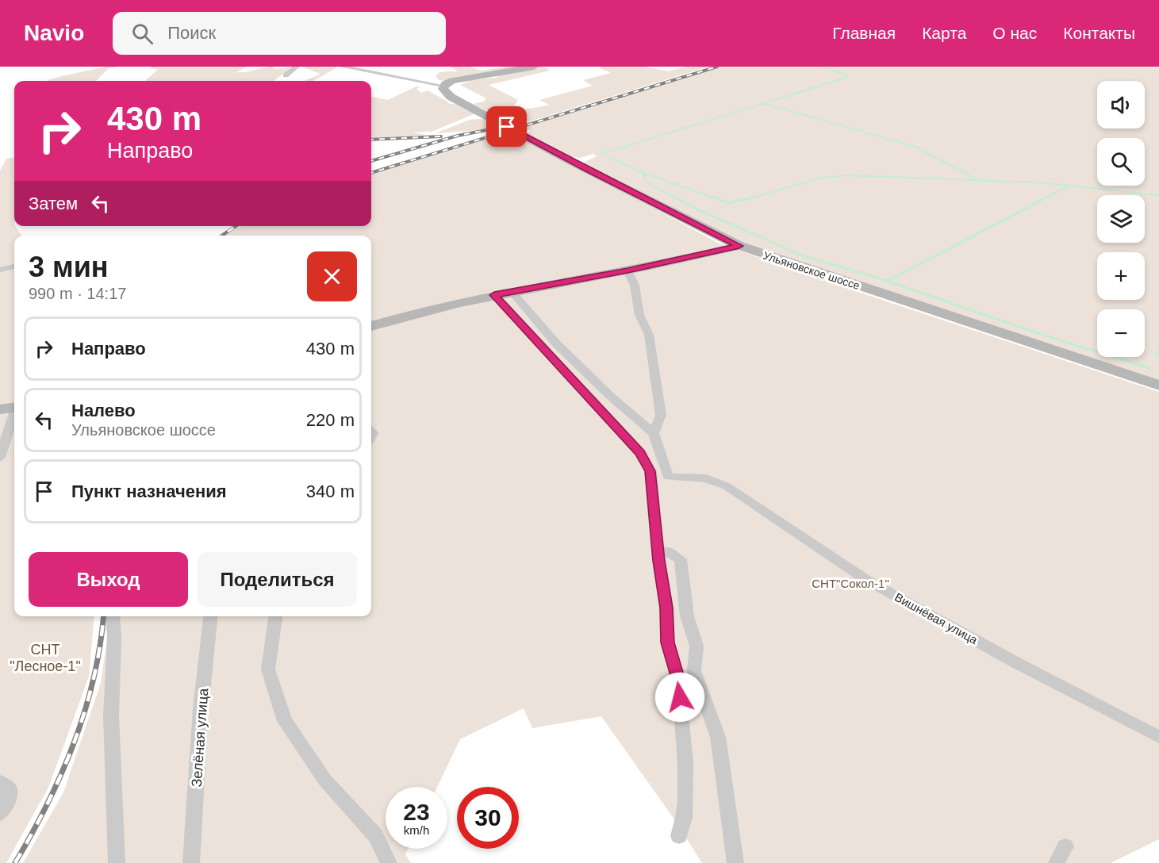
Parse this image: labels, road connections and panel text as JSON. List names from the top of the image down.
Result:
{
  "streets": {
    "main road": ["Ульяновское шоссе"],
    "street": ["Вишнёвая улица", "Зелёная улица"]
  },
  "parks": ["СНТ\"Сокол-1\"", "СНТ \"Лесное-1\""],
  "page": {
    "header": "Navio",
    "search": "Поиск",
    "nav": [
      "Главная",
      "Карта",
      "О нас",
      "Контакты"
    ],
    "map_buttons": ["+", "−"],
    "turn": ["430 m", "Направо"],
    "then": "Затем",
    "heading": ["3 мин", "990 m · 14:17"],
    "list": [
      {
        "name": "Направо",
        "value": "430 m"
      },
      {
        "name": "Налево",
        "note": "Ульяновское шоссе",
        "value": "220 m"
      },
      {
        "name": "Пункт назначения",
        "value": "340 m"
      }
    ],
    "buttons": ["Выход", "Поделиться"],
    "speed": "23 km/h",
    "limit": "30"
  }
}
